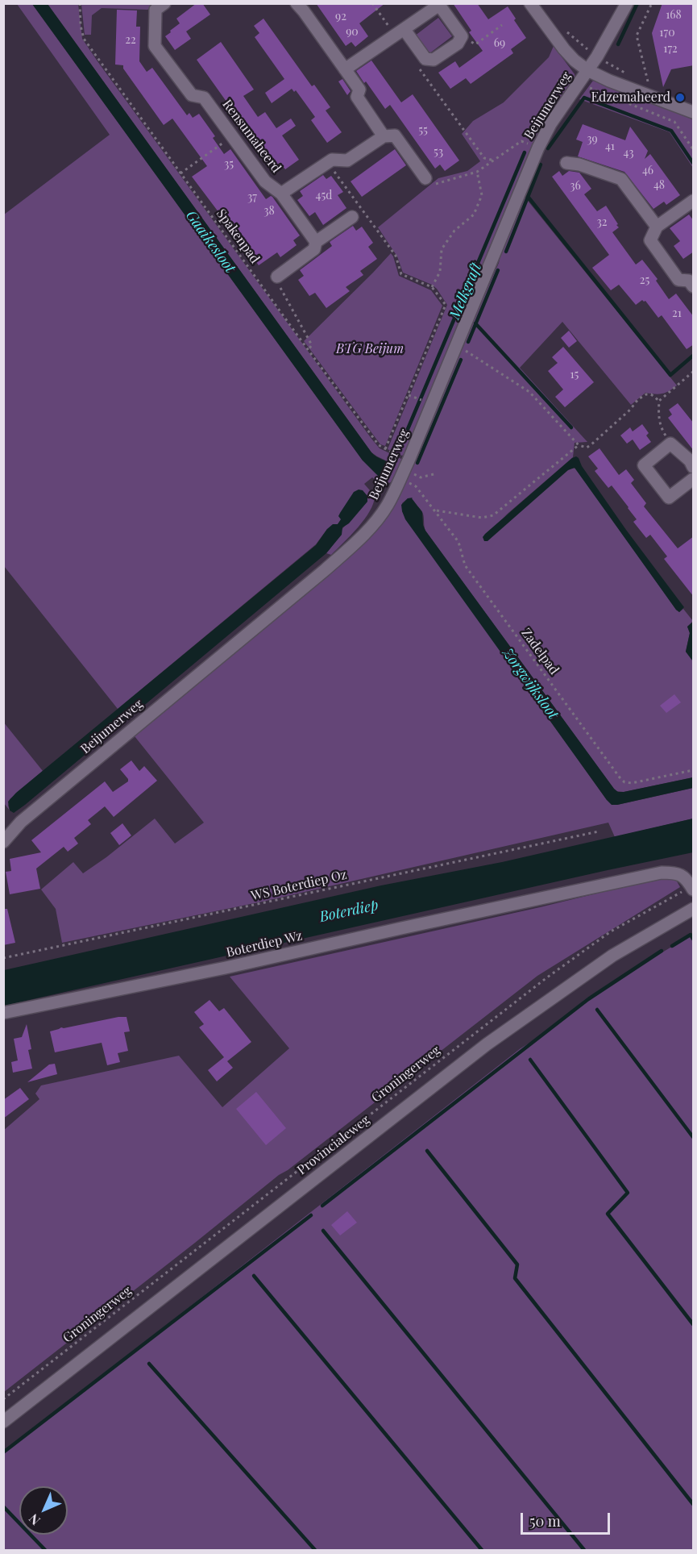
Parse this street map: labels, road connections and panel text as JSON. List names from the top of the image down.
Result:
{
  "streets": {
    "street": [
      "Beijumerweg",
      "Rensumaheerd",
      "Boterdiep Wz",
      "Provincialeweg"
    ],
    "path": [
      "Spakenpad",
      "Zadelpad",
      "WS Boterdiep Oz",
      "Groningerweg"
    ]
  },
  "crossings": [
    ["Beijumerweg", "Spakenpad"],
    ["Beijumerweg", "Zadelpad"],
    ["Spakenpad", "Zadelpad"],
    ["Boterdiep Wz", "Groningerweg"]
  ],
  "water": [
    "Gaaikesloot",
    "Melkgraft",
    "Zorgwijksloot",
    "Boterdiep"
  ],
  "parks": ["BTG Beijum"],
  "places": ["Edzemaheerd"],
  "house_numbers": [
    "168",
    "92",
    "90",
    "170",
    "22",
    "69",
    "172",
    "55",
    "39",
    "41",
    "53",
    "43",
    "35",
    "46",
    "48",
    "36",
    "45d",
    "37",
    "38",
    "32",
    "25",
    "21",
    "15"
  ],
  "scale_bar": "50 m",
  "north": "bottom left"
}
